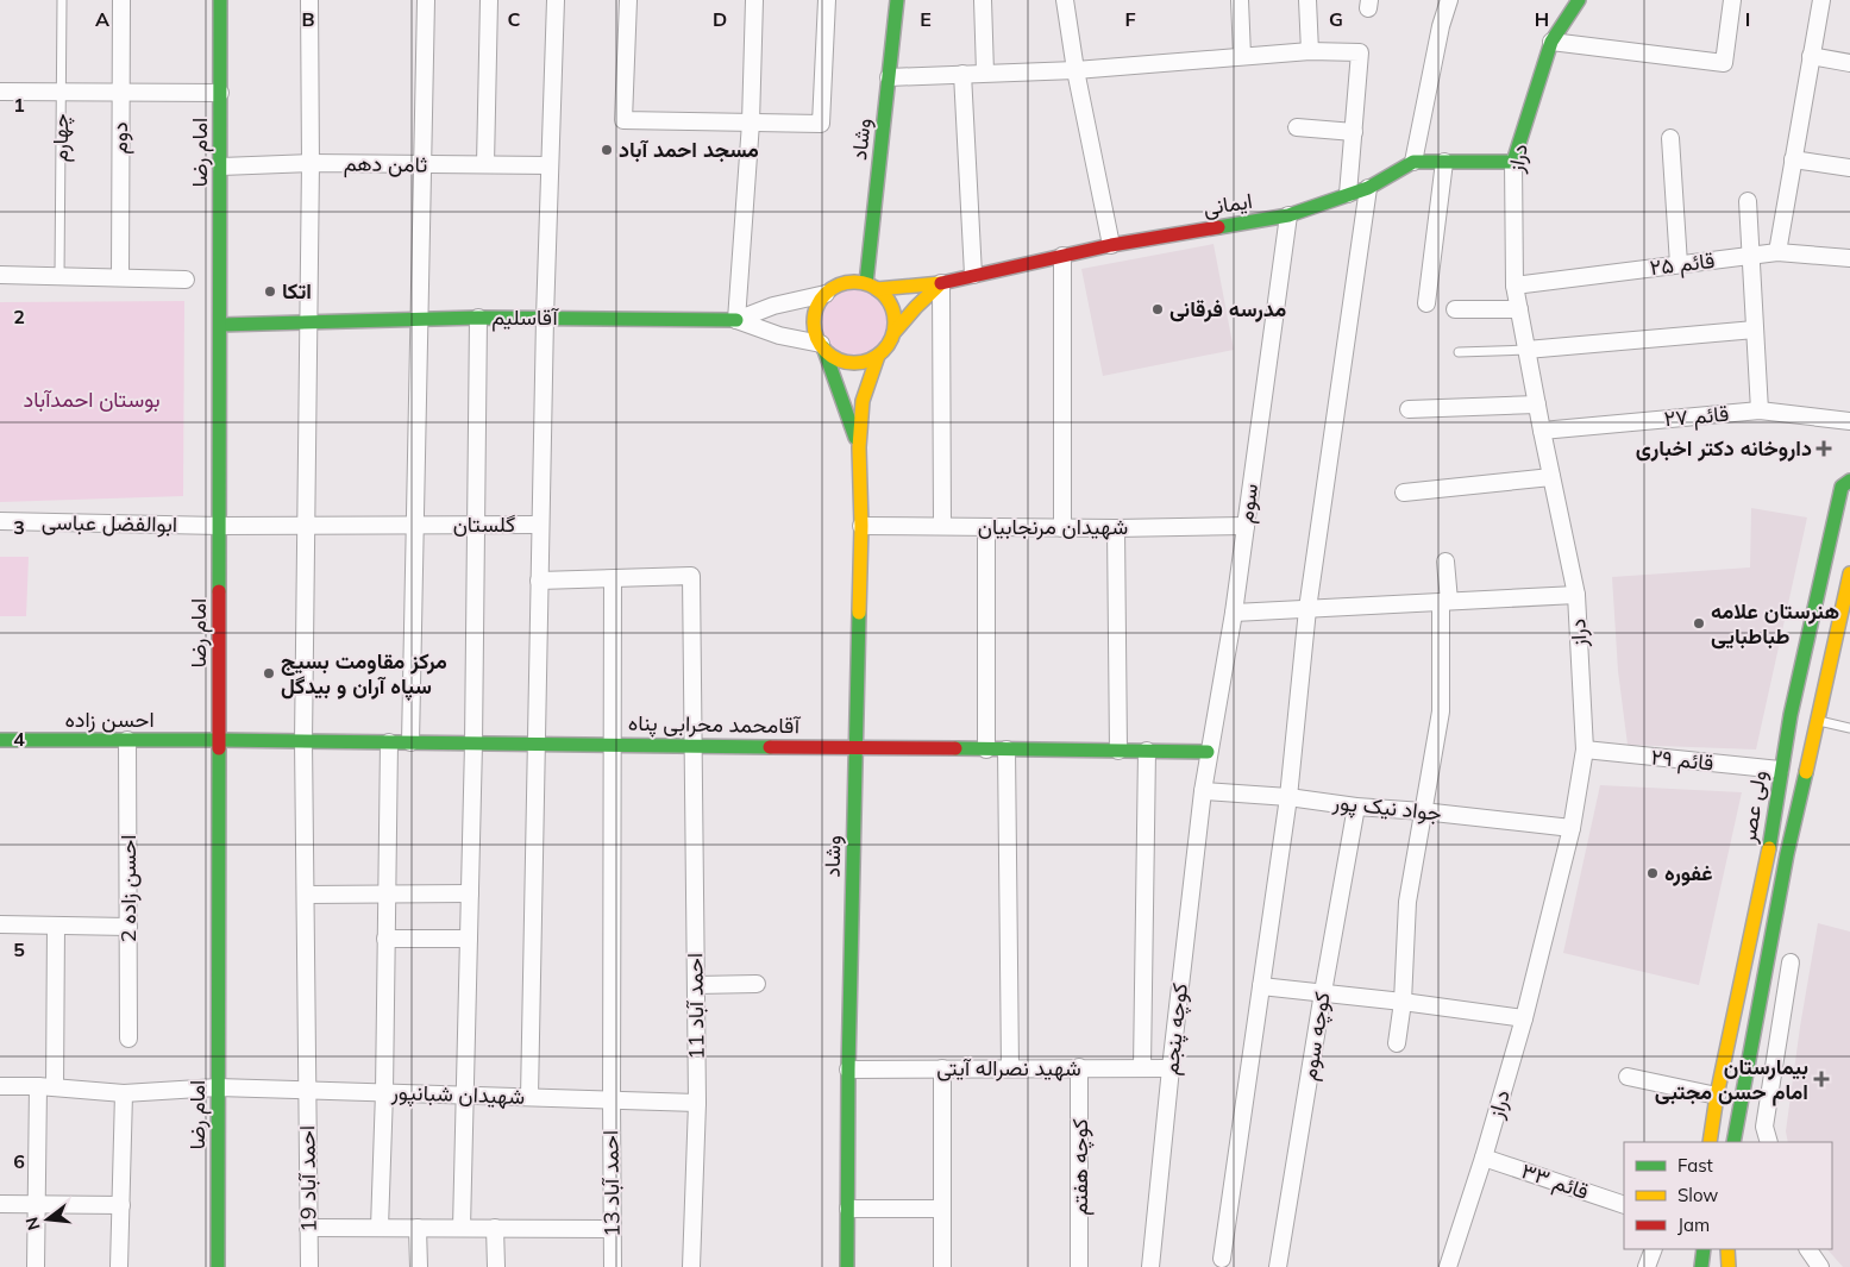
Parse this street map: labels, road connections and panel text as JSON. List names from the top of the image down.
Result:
{
  "streets": {
    "street": [
      "دوم",
      "وشاد",
      "امام رضا",
      "دراز",
      "ثامن دهم",
      "ایمانی",
      "قائم ۲۵",
      "آقاسلیم",
      "قائم ۲۷",
      "سوم",
      "ابوالفضل عباسی",
      "گلستان",
      "شهیدان مرنجابیان",
      "احسن زاده",
      "آقامحمد محرابی پناه",
      "قائم ۲۹",
      "ولی عصر",
      "جواد نیک پور",
      "احسن زاده 2",
      "احمد آباد 11",
      "کوچه پنجم",
      "کوچه سوم",
      "شهید نصراله آیتی",
      "شهیدان شبانپور",
      "کوچه هفتم",
      "احمد آباد 19",
      "قائم ۳۳",
      "احمد آباد 13"
    ],
    "lane": ["چهارم"]
  },
  "crossings": [
    ["وشاد", "ایمانی"],
    ["وشاد", "آقاسلیم"],
    ["وشاد", "شهیدان مرنجابیان"],
    ["وشاد", "آقامحمد محرابی پناه"],
    ["وشاد", "شهید نصراله آیتی"],
    ["امام رضا", "ثامن دهم"],
    ["امام رضا", "آقاسلیم"],
    ["امام رضا", "ابوالفضل عباسی"],
    ["امام رضا", "گلستان"],
    ["امام رضا", "احسن زاده"],
    ["امام رضا", "آقامحمد محرابی پناه"],
    ["امام رضا", "شهیدان شبانپور"],
    ["دراز", "قائم ۲۵"],
    ["دراز", "قائم ۲۷"],
    ["دراز", "قائم ۲۹"],
    ["دراز", "جواد نیک پور"],
    ["دراز", "قائم ۳۳"],
    ["ثامن دهم", "احمد آباد 19"],
    ["ایمانی", "آقاسلیم"],
    ["ایمانی", "سوم"],
    ["آقاسلیم", "گلستان"],
    ["آقاسلیم", "احمد آباد 19"],
    ["سوم", "شهیدان مرنجابیان"],
    ["سوم", "آقامحمد محرابی پناه"],
    ["سوم", "جواد نیک پور"],
    ["سوم", "کوچه پنجم"],
    ["ابوالفضل عباسی", "گلستان"],
    ["گلستان", "احمد آباد 19"],
    ["احسن زاده", "آقامحمد محرابی پناه"],
    ["احسن زاده", "احسن زاده 2"],
    ["آقامحمد محرابی پناه", "احمد آباد 11"],
    ["آقامحمد محرابی پناه", "احمد آباد 19"],
    ["آقامحمد محرابی پناه", "احمد آباد 13"],
    ["قائم ۲۹", "ولی عصر"],
    ["جواد نیک پور", "کوچه پنجم"],
    ["جواد نیک پور", "کوچه سوم"],
    ["احمد آباد 11", "شهیدان شبانپور"],
    ["احمد آباد 11", "احمد آباد 13"],
    ["کوچه پنجم", "شهید نصراله آیتی"],
    ["شهید نصراله آیتی", "کوچه هفتم"],
    ["شهیدان شبانپور", "احمد آباد 19"],
    ["شهیدان شبانپور", "احمد آباد 13"]
  ],
  "parks": ["بوستان احمدآباد"],
  "places": {
    "other": [
      "مسجد احمد آباد",
      "اتکا",
      "مدرسه فرقانی",
      "هنرستان علامه طباطبایی",
      "مرکز مقاومت بسیج سپاه آران و بیدگل",
      "غفوره"
    ],
    "health": ["داروخانه دکتر اخباری", "بیمارستان امام حسن مجتبی"]
  },
  "legend": ["Fast", "Slow", "Jam"],
  "north": "left",
  "grid": {
    "columns": [
      "A",
      "B",
      "C",
      "D",
      "E",
      "F",
      "G",
      "H",
      "I"
    ],
    "rows": [
      "1",
      "2",
      "3",
      "4",
      "5",
      "6"
    ]
  }
}
